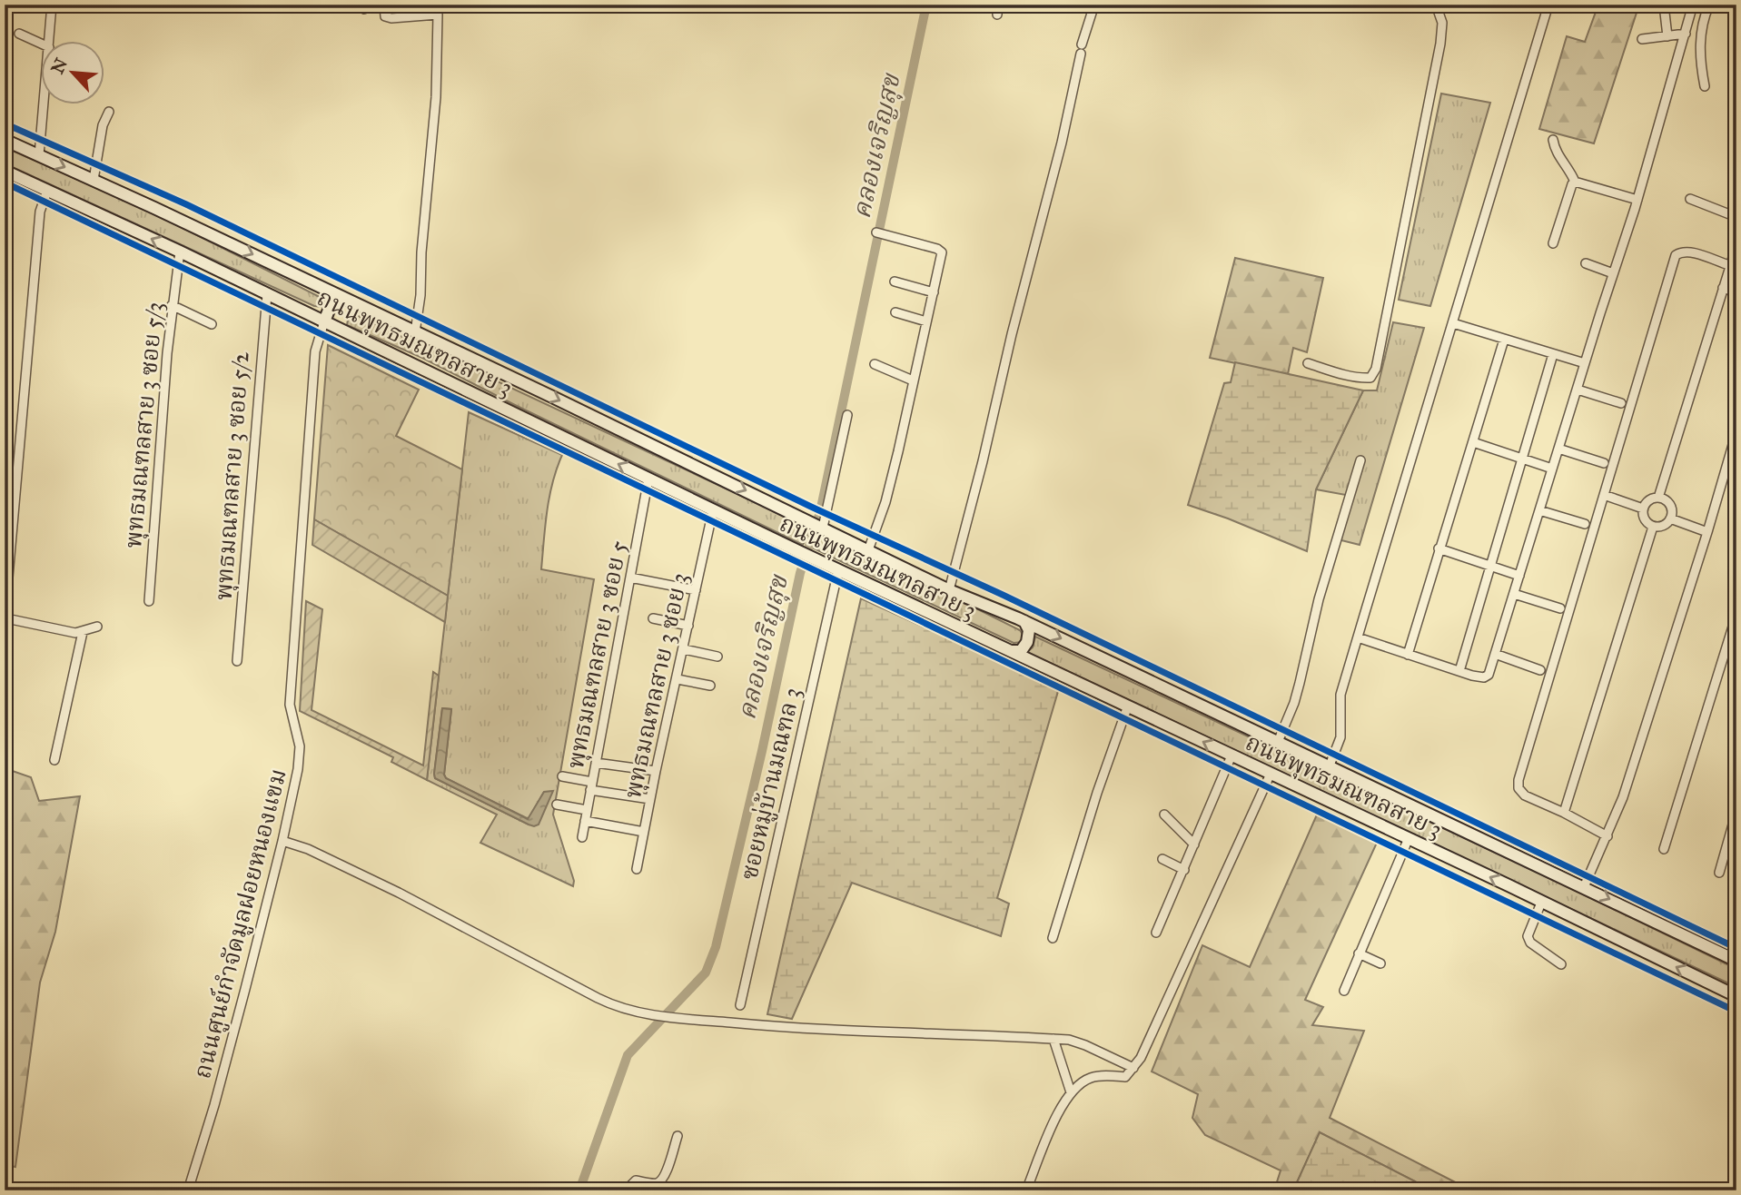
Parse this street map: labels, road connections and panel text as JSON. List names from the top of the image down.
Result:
{
  "streets": {
    "main road": ["ถนนพุทธมณฑลสาย 3"],
    "street": [
      "พุทธมณฑลสาย 3 ซอย 5/3",
      "พุทธมณฑลสาย 3 ซอย 5/2",
      "พุทธมณฑลสาย 3 ซอย 5",
      "พุทธมณฑลสาย 3 ซอย 3",
      "ซอยหมู่บ้านมณฑล 3",
      "ถนนศูนย์กำจัดมูลฝอยหนองแขม"
    ]
  },
  "crossings": [
    ["ถนนพุทธมณฑลสาย 3", "พุทธมณฑลสาย 3 ซอย 5/3"],
    ["ถนนพุทธมณฑลสาย 3", "พุทธมณฑลสาย 3 ซอย 5/2"],
    ["ถนนพุทธมณฑลสาย 3", "พุทธมณฑลสาย 3 ซอย 5"],
    ["ถนนพุทธมณฑลสาย 3", "พุทธมณฑลสาย 3 ซอย 3"],
    ["ถนนพุทธมณฑลสาย 3", "ซอยหมู่บ้านมณฑล 3"],
    ["ถนนพุทธมณฑลสาย 3", "ถนนศูนย์กำจัดมูลฝอยหนองแขม"]
  ],
  "water": ["คลองเจริญสุข"],
  "north": "top left"
}
